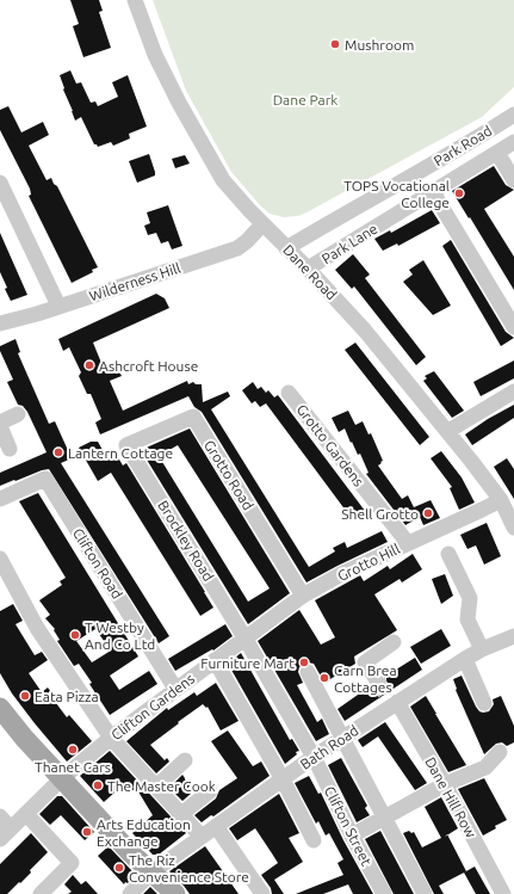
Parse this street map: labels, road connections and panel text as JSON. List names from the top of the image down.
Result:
{
  "streets": {
    "street": [
      "Park Road",
      "Park Lane",
      "Dane Road",
      "Wilderness Hill",
      "Grotto Gardens",
      "Grotto Road",
      "Brockley Road",
      "Grotto Hill",
      "Clifton Road",
      "Clifton Gardens",
      "Bath Road",
      "Dane Hill Row",
      "Clifton Street"
    ]
  },
  "crossings": [
    ["Park Road", "Dane Road"],
    ["Park Lane", "Dane Road"],
    ["Dane Road", "Wilderness Hill"],
    ["Dane Road", "Grotto Hill"],
    ["Grotto Gardens", "Grotto Hill"],
    ["Grotto Road", "Brockley Road"],
    ["Grotto Road", "Grotto Hill"],
    ["Brockley Road", "Grotto Hill"],
    ["Brockley Road", "Clifton Gardens"],
    ["Brockley Road", "Bath Road"],
    ["Brockley Road", "Clifton Street"],
    ["Grotto Hill", "Clifton Gardens"],
    ["Clifton Road", "Clifton Gardens"],
    ["Bath Road", "Dane Hill Row"],
    ["Bath Road", "Clifton Street"]
  ],
  "parks": ["Dane Park"],
  "places": [
    "Mushroom",
    "TOPS Vocational College",
    "Ashcroft House",
    "Lantern Cottage",
    "Shell Grotto",
    "T Westby And Co Ltd",
    "Furniture Mart",
    "Carn Brea Cottages",
    "Eata Pizza",
    "Thanet Cars",
    "The Master Cook",
    "Arts Education Exchange",
    "The Riz Convenience Store"
  ]
}
